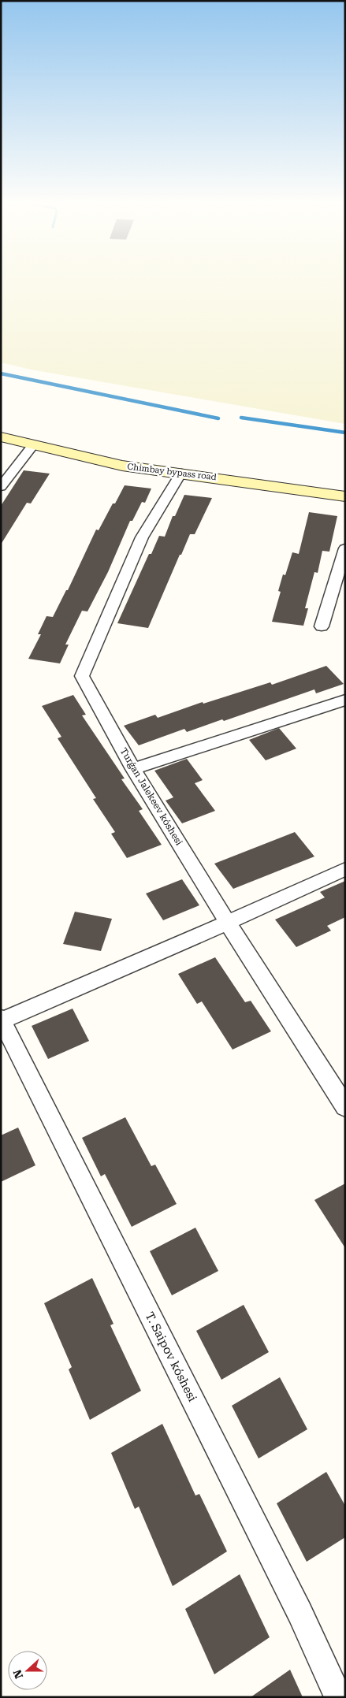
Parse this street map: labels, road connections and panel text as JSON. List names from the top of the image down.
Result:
{
  "streets": {
    "main road": ["Chimbay bypass road"],
    "street": ["Turǵan Jalekeev kóshesi", "T. Saipov kóshesi"]
  },
  "crossings": [
    ["Chimbay bypass road", "Turǵan Jalekeev kóshesi"]
  ],
  "north": "left"
}
